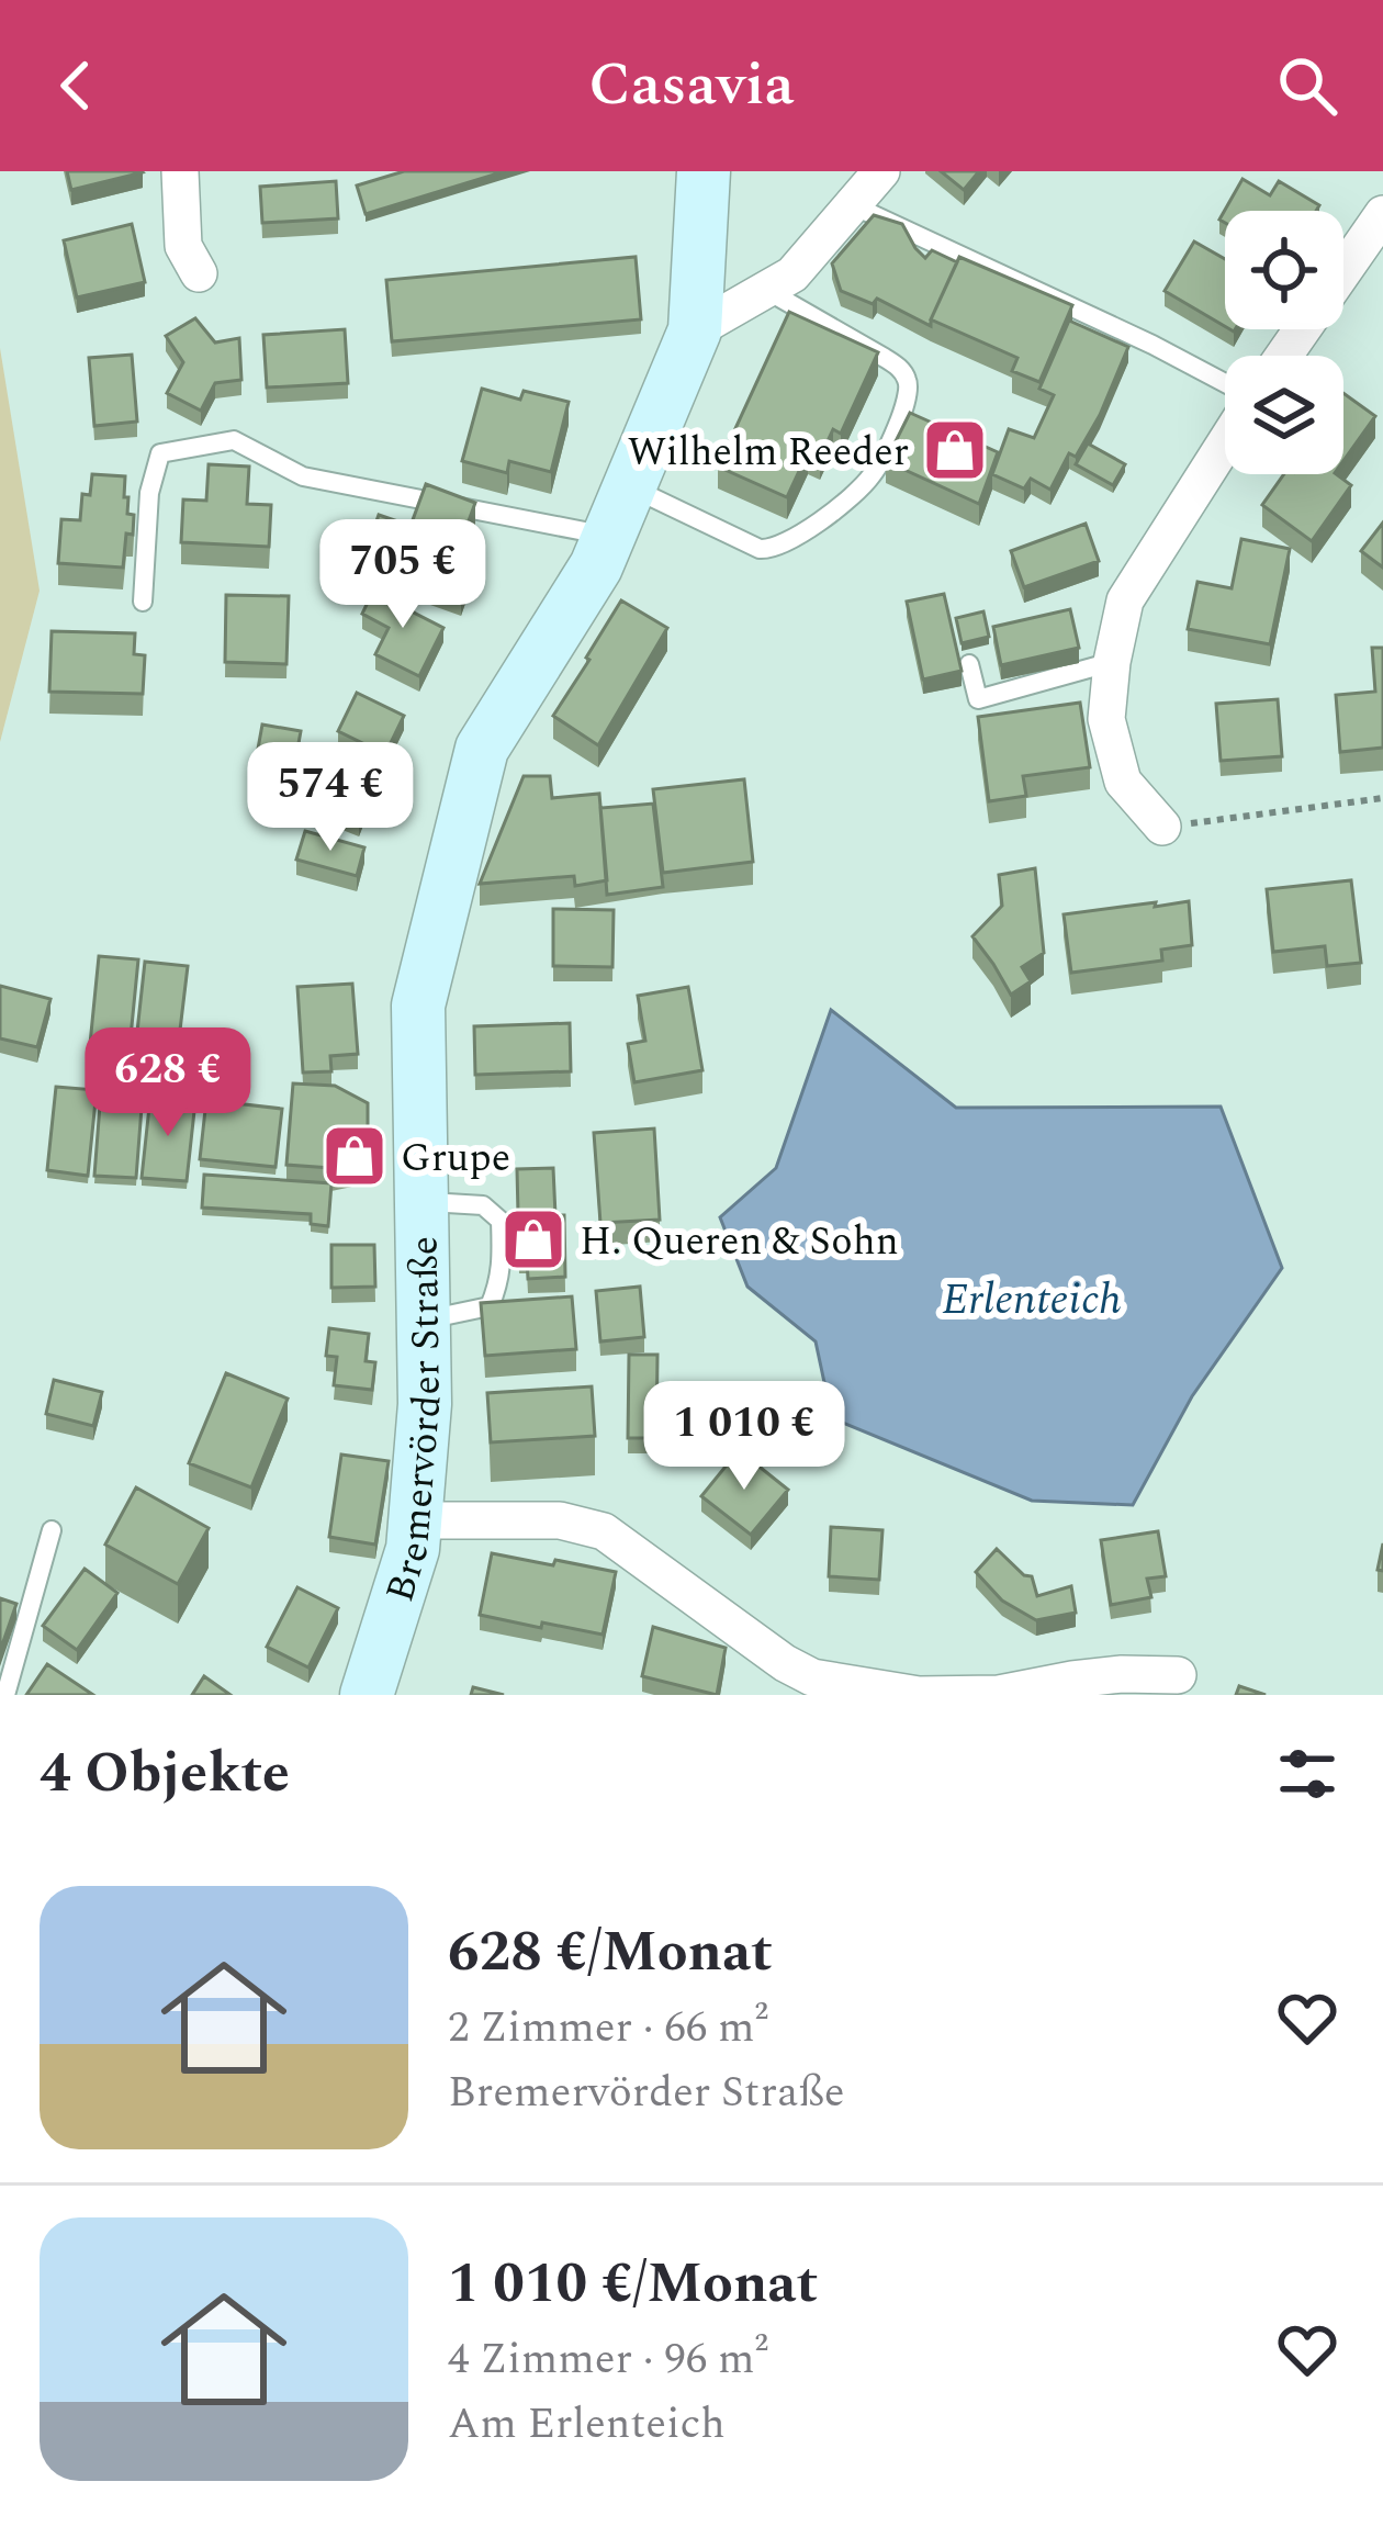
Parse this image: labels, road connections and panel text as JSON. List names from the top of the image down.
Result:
{
  "streets": {
    "main road": ["Bremervörder Straße"]
  },
  "water": ["Erlenteich"],
  "places": {
    "shop": ["Wilhelm Reeder", "Grupe", "H. Queren & Sohn"]
  },
  "page": {
    "header": "Casavia",
    "price": [
      "705 €",
      "574 €",
      "628 €",
      "1 010 €"
    ],
    "heading": "4 Objekte",
    "list": [
      {
        "name": "628 €/Monat",
        "note": "2 Zimmer · 66 m² · Bremervörder Straße"
      },
      {
        "name": "1 010 €/Monat",
        "note": "4 Zimmer · 96 m² · Am Erlenteich"
      }
    ]
  }
}
